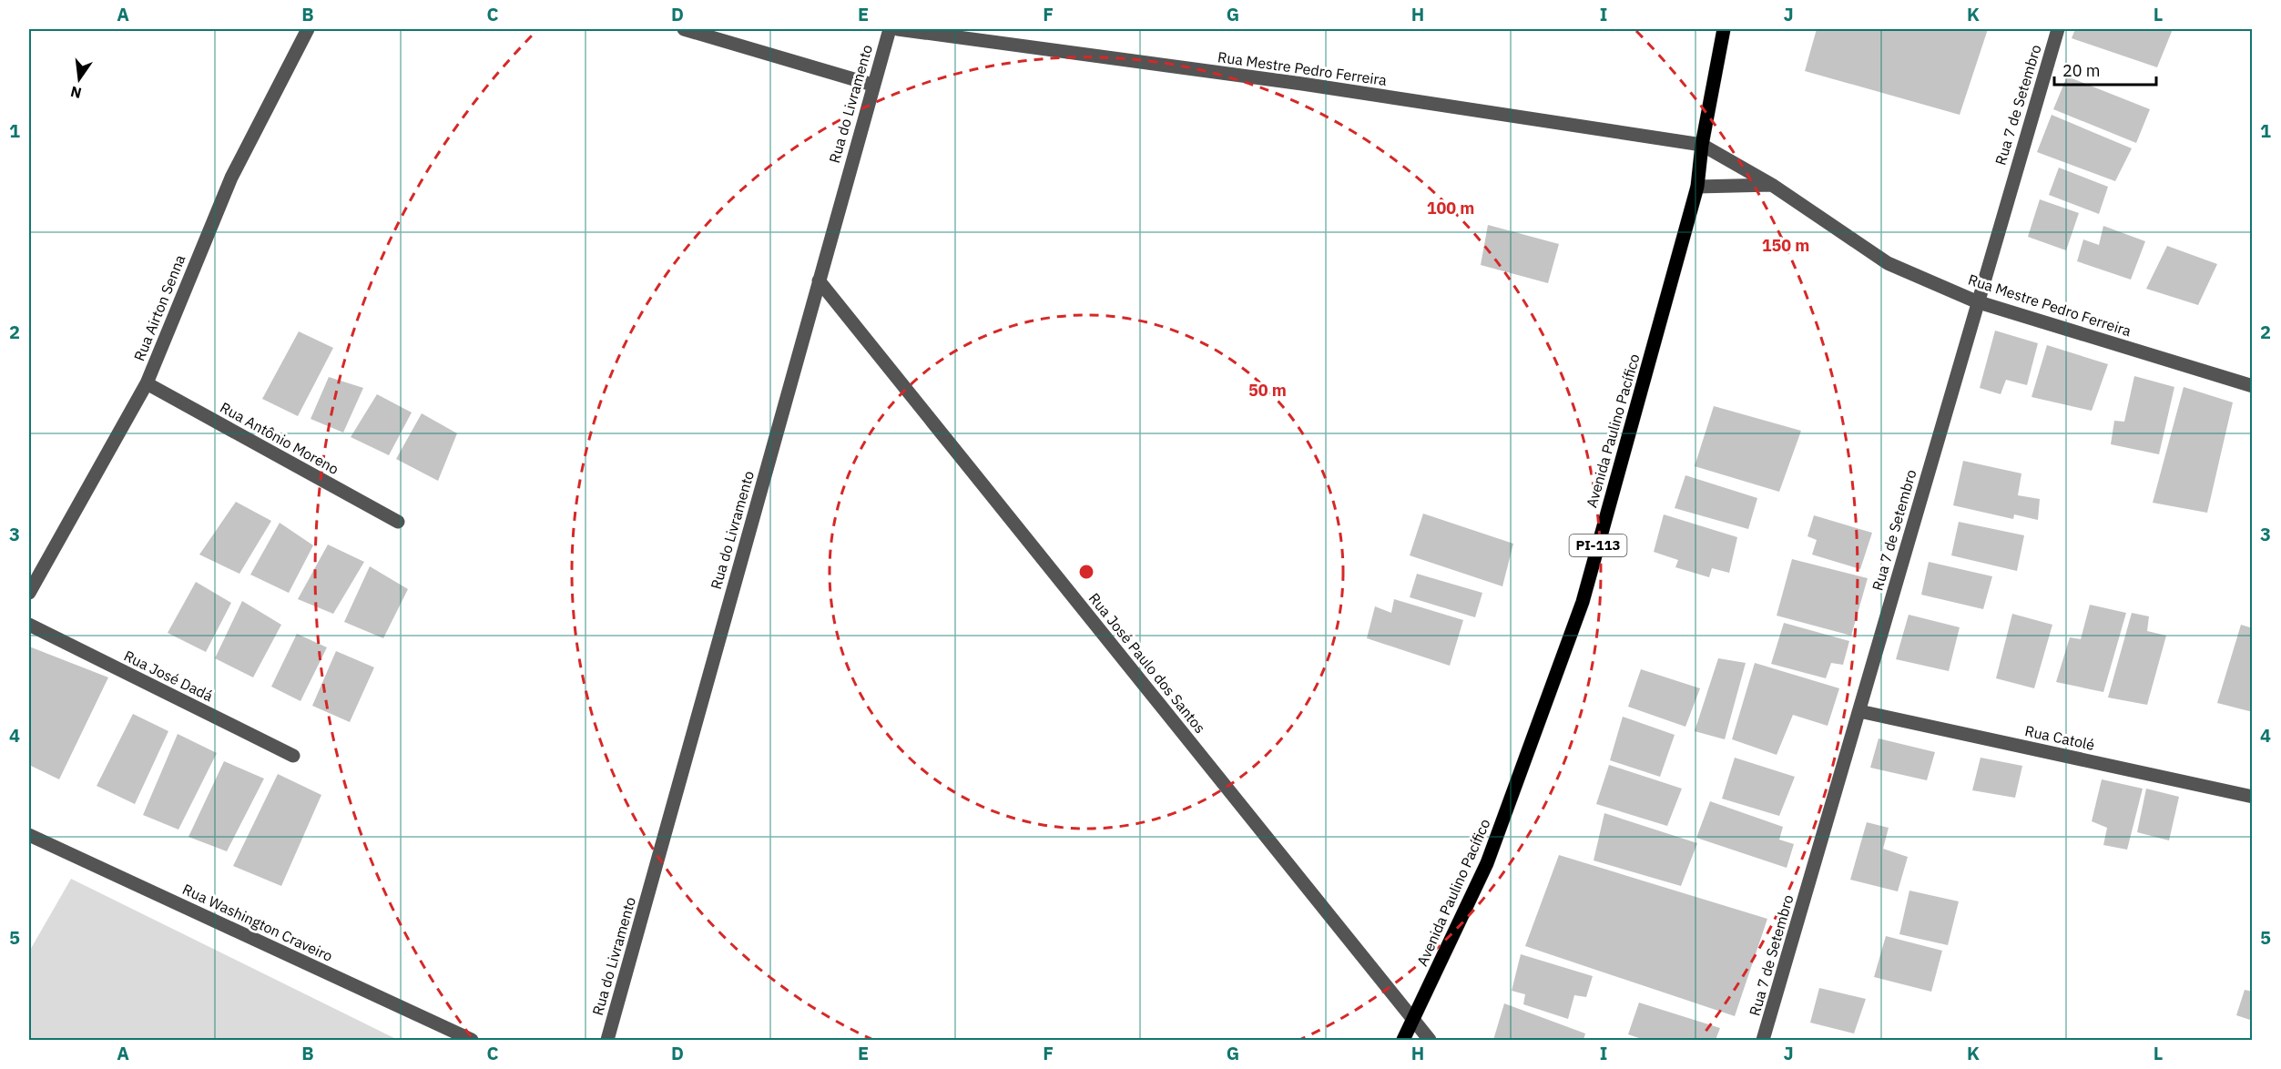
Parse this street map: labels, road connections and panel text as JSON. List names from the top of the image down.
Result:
{
  "streets": {
    "main road": ["Avenida Paulino Pacífico", "PI-113"],
    "street": [
      "Rua Mestre Pedro Ferreira",
      "Rua do Livramento",
      "Rua 7 de Setembro",
      "Rua Airton Senna",
      "Rua Antônio Moreno",
      "Rua José Paulo dos Santos",
      "Rua José Dadá",
      "Rua Catolé",
      "Rua Washington Craveiro"
    ]
  },
  "crossings": [
    ["Rua Mestre Pedro Ferreira", "Rua 7 de Setembro"],
    ["Rua Mestre Pedro Ferreira", "Avenida Paulino Pacífico"],
    ["Rua do Livramento", "Rua José Paulo dos Santos"],
    ["Rua 7 de Setembro", "Rua Catolé"],
    ["Rua Airton Senna", "Rua Antônio Moreno"],
    ["Avenida Paulino Pacífico", "Rua José Paulo dos Santos"]
  ],
  "scale_bar": "20 m",
  "north": "bottom",
  "grid": {
    "columns": [
      "A",
      "B",
      "C",
      "D",
      "E",
      "F",
      "G",
      "H",
      "I",
      "J",
      "K",
      "L"
    ],
    "rows": [
      "1",
      "2",
      "3",
      "4",
      "5"
    ]
  },
  "rings": ["100 m", "150 m", "50 m"]
}
